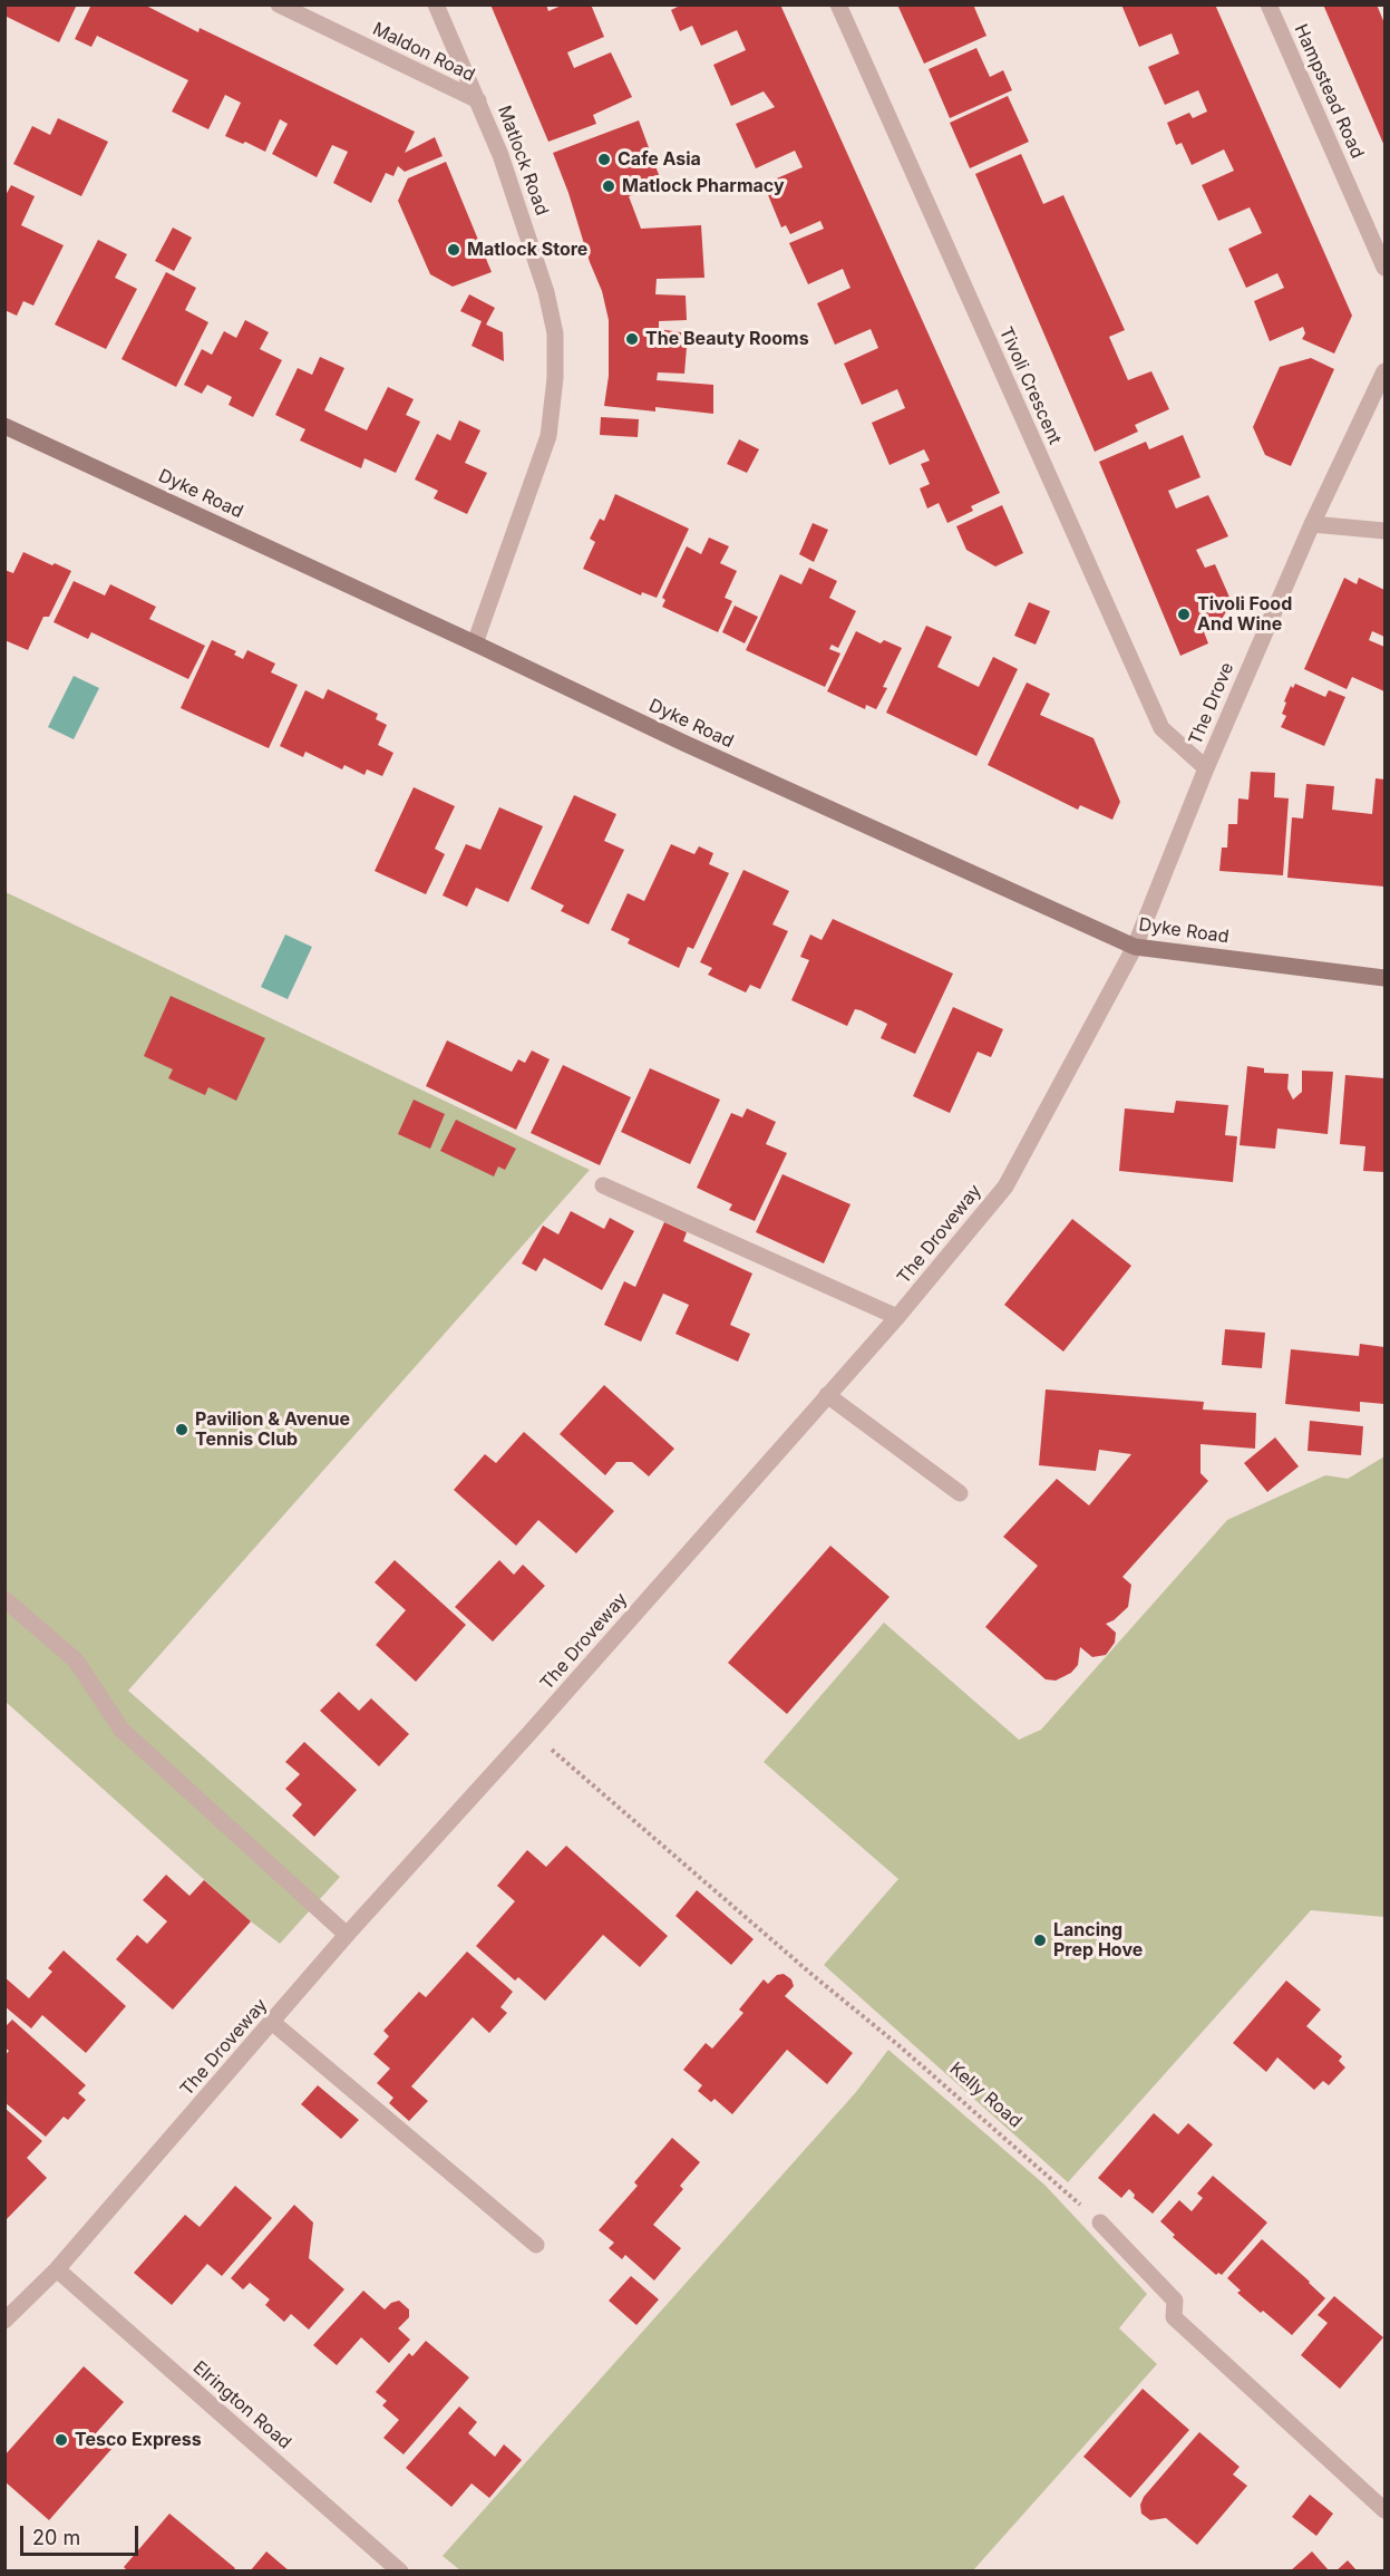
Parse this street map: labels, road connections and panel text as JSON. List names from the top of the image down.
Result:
{
  "streets": {
    "street": [
      "Maldon Road",
      "Hampstead Road",
      "Matlock Road",
      "Tivoli Crescent",
      "Dyke Road",
      "The Drove",
      "The Droveway",
      "Elrington Road"
    ],
    "path": ["Kelly Road"]
  },
  "crossings": [
    ["Maldon Road", "Matlock Road"],
    ["Matlock Road", "Dyke Road"],
    ["Tivoli Crescent", "The Drove"],
    ["Dyke Road", "The Drove"],
    ["Dyke Road", "The Droveway"],
    ["The Drove", "The Droveway"],
    ["The Droveway", "Kelly Road"],
    ["The Droveway", "Elrington Road"]
  ],
  "places": [
    "Cafe Asia",
    "Matlock Pharmacy",
    "Matlock Store",
    "The Beauty Rooms",
    "Tivoli Food And Wine",
    "Pavilion & Avenue Tennis Club",
    "Lancing Prep Hove",
    "Tesco Express"
  ],
  "scale_bar": "20 m"
}
